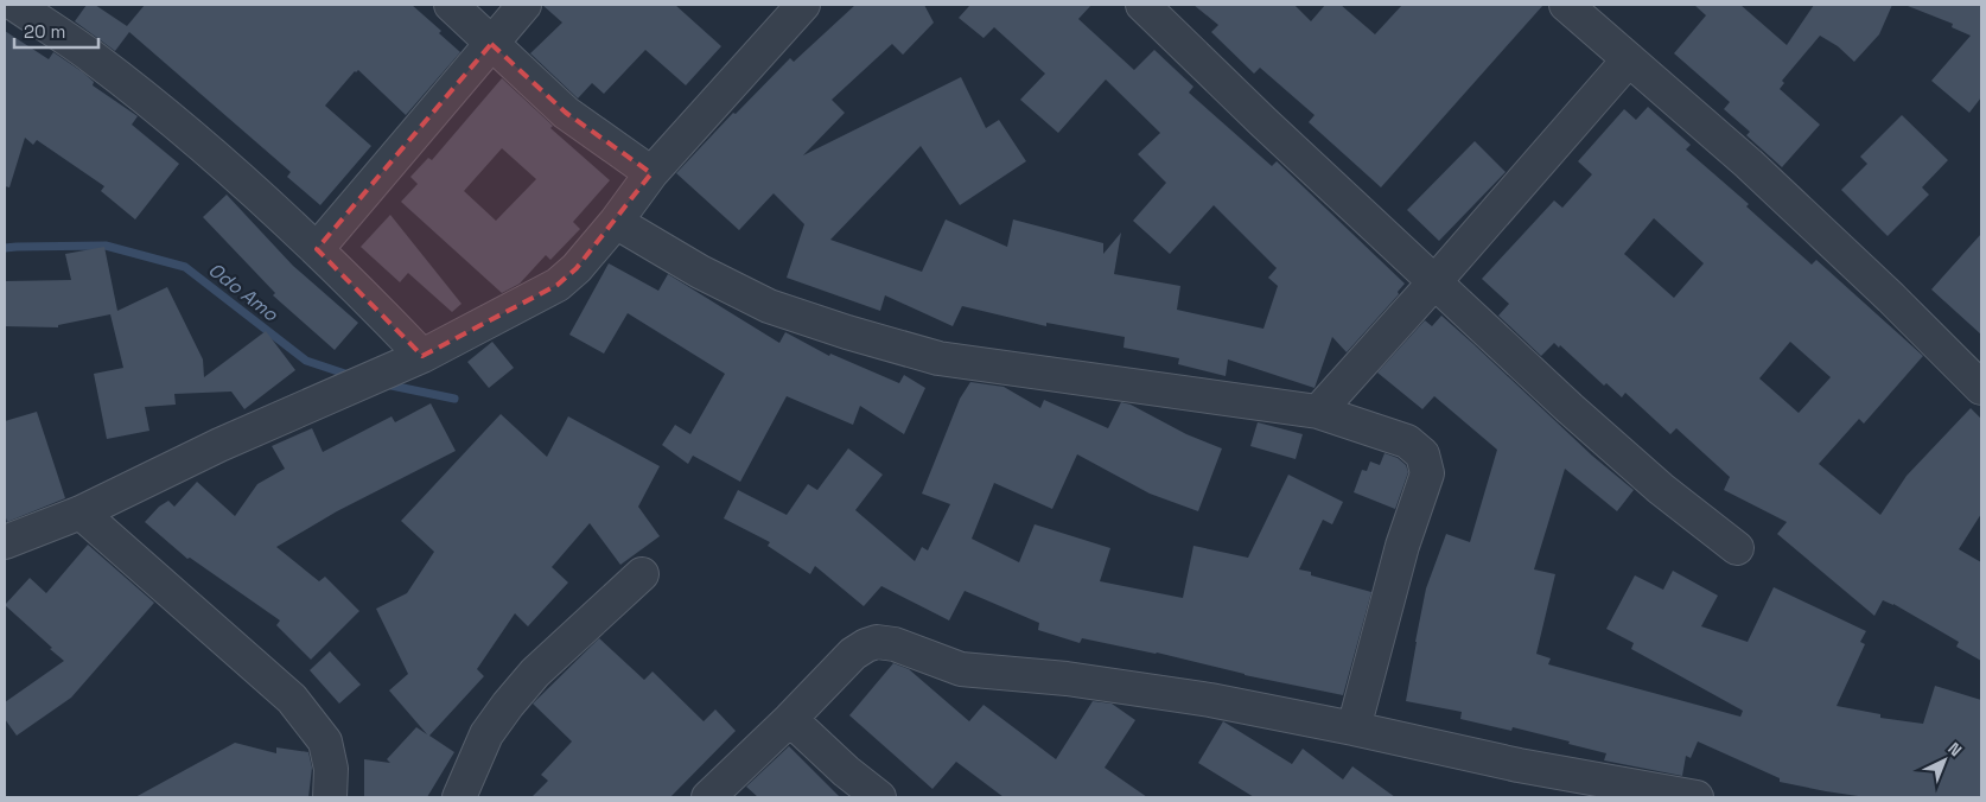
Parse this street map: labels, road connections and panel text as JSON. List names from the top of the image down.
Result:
{
  "water": ["Odo Amo"],
  "scale_bar": "20 m",
  "north": "top right"
}
